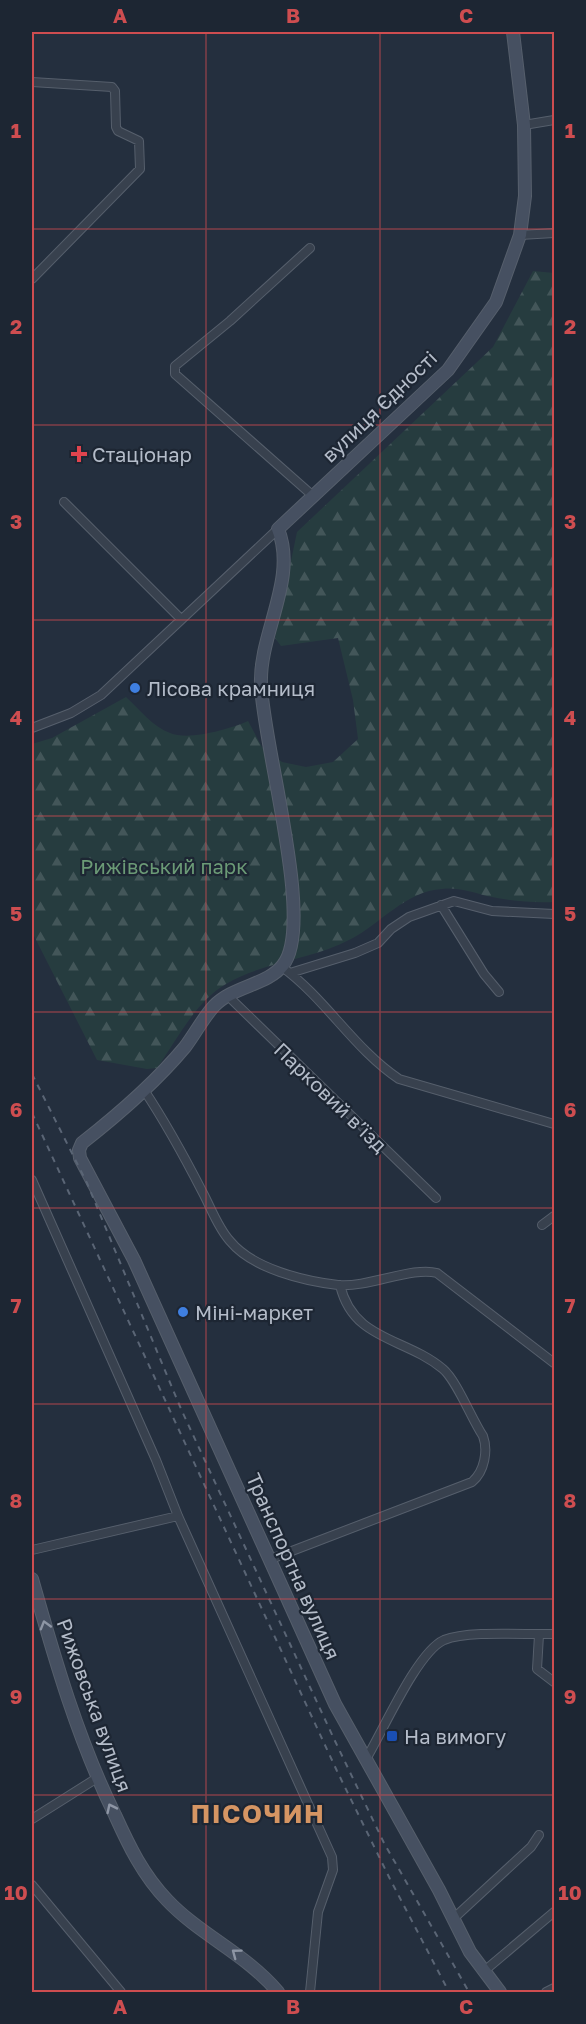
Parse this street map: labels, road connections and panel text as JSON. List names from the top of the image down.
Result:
{
  "streets": {
    "street": [
      "вулиця Єдності",
      "Парковий в’їзд",
      "Транспортна вулиця",
      "Рижовська вулиця"
    ]
  },
  "districts": ["ПІСОЧИН"],
  "parks": ["Рижівський парк"],
  "places": {
    "health": ["Стаціонар"],
    "other": ["Лісова крамниця", "Міні-маркет"],
    "transit": ["На вимогу"]
  },
  "grid": {
    "columns": ["A", "B", "C"],
    "rows": [
      "1",
      "2",
      "3",
      "4",
      "5",
      "6",
      "7",
      "8",
      "9",
      "10"
    ]
  }
}
